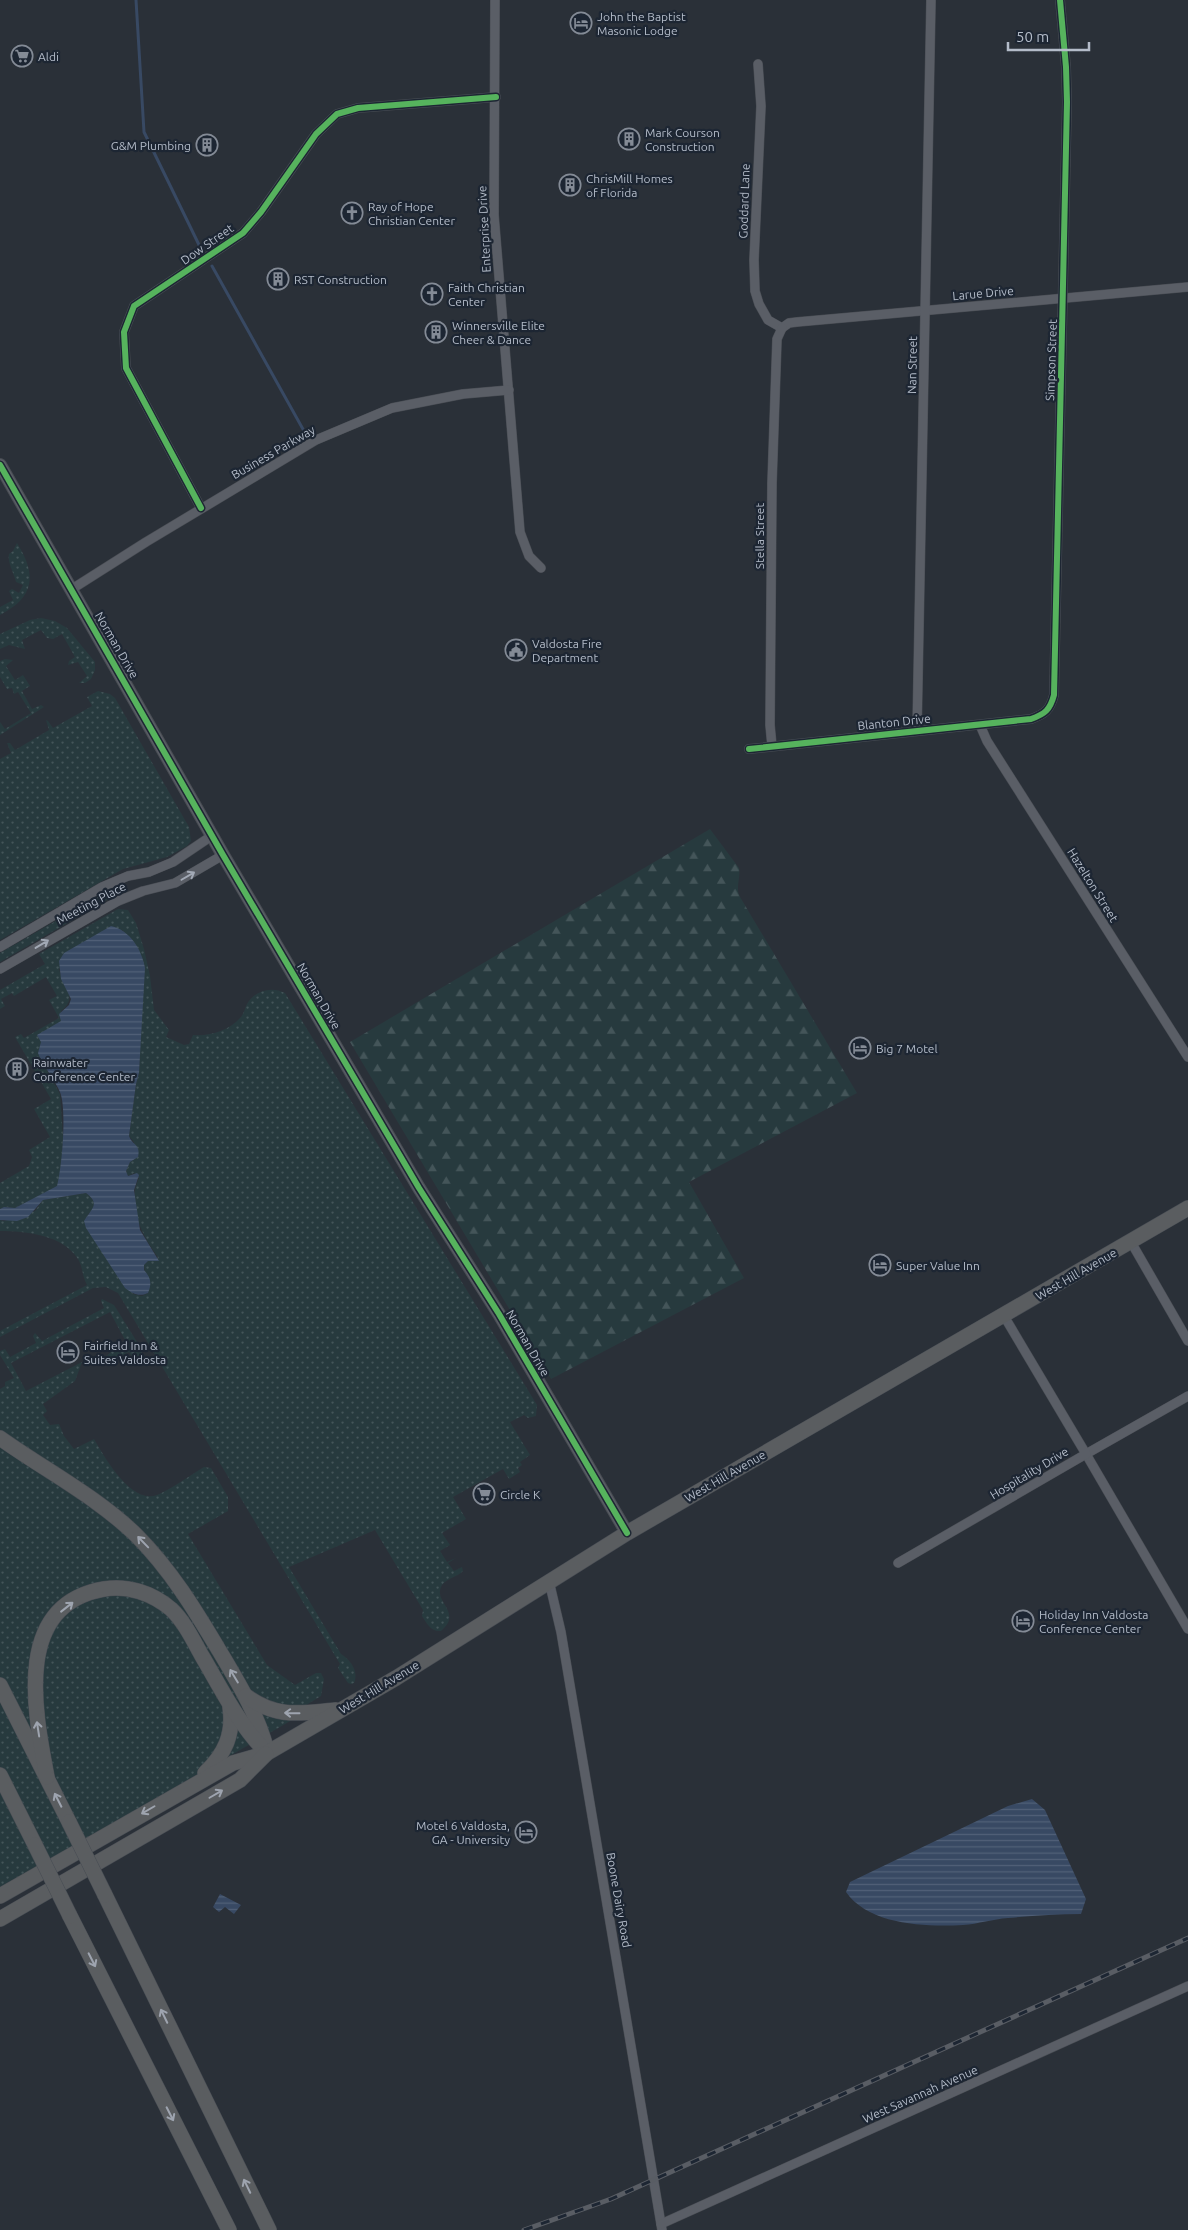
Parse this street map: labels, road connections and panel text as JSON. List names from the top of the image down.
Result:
{
  "streets": {
    "highway": ["West Hill Avenue"],
    "street": [
      "Goddard Lane",
      "Enterprise Drive",
      "Dow Street",
      "Larue Drive",
      "Simpson Street",
      "Nan Street",
      "Business Parkway",
      "Stella Street",
      "Norman Drive",
      "Blanton Drive",
      "Hazelton Street",
      "Meeting Place",
      "Hospitality Drive",
      "Boone Dairy Road",
      "West Savannah Avenue"
    ]
  },
  "crossings": [
    ["Goddard Lane", "Larue Drive"],
    ["Goddard Lane", "Stella Street"],
    ["Enterprise Drive", "Dow Street"],
    ["Enterprise Drive", "Business Parkway"],
    ["Dow Street", "Business Parkway"],
    ["Larue Drive", "Simpson Street"],
    ["Larue Drive", "Nan Street"],
    ["Larue Drive", "Stella Street"],
    ["Simpson Street", "Blanton Drive"],
    ["Nan Street", "Blanton Drive"],
    ["Business Parkway", "Norman Drive"],
    ["Stella Street", "Blanton Drive"],
    ["Norman Drive", "Meeting Place"],
    ["Norman Drive", "West Hill Avenue"],
    ["Blanton Drive", "Hazelton Street"],
    ["West Hill Avenue", "Hospitality Drive"],
    ["West Hill Avenue", "Boone Dairy Road"],
    ["Boone Dairy Road", "West Savannah Avenue"]
  ],
  "places": {
    "hotel": [
      "John the Baptist Masonic Lodge",
      "Big 7 Motel",
      "Super Value Inn",
      "Fairfield Inn & Suites Valdosta",
      "Holiday Inn Valdosta Conference Center",
      "Motel 6 Valdosta, GA - University"
    ],
    "supermarket": ["Aldi", "Circle K"],
    "building": [
      "Mark Courson Construction",
      "G&M Plumbing",
      "ChrisMill Homes of Florida",
      "RST Construction",
      "Winnersville Elite Cheer & Dance",
      "Rainwater Conference Center"
    ],
    "church": ["Ray of Hope Christian Center", "Faith Christian Center"],
    "public building": ["Valdosta Fire Department"]
  },
  "scale_bar": "50 m"
}
